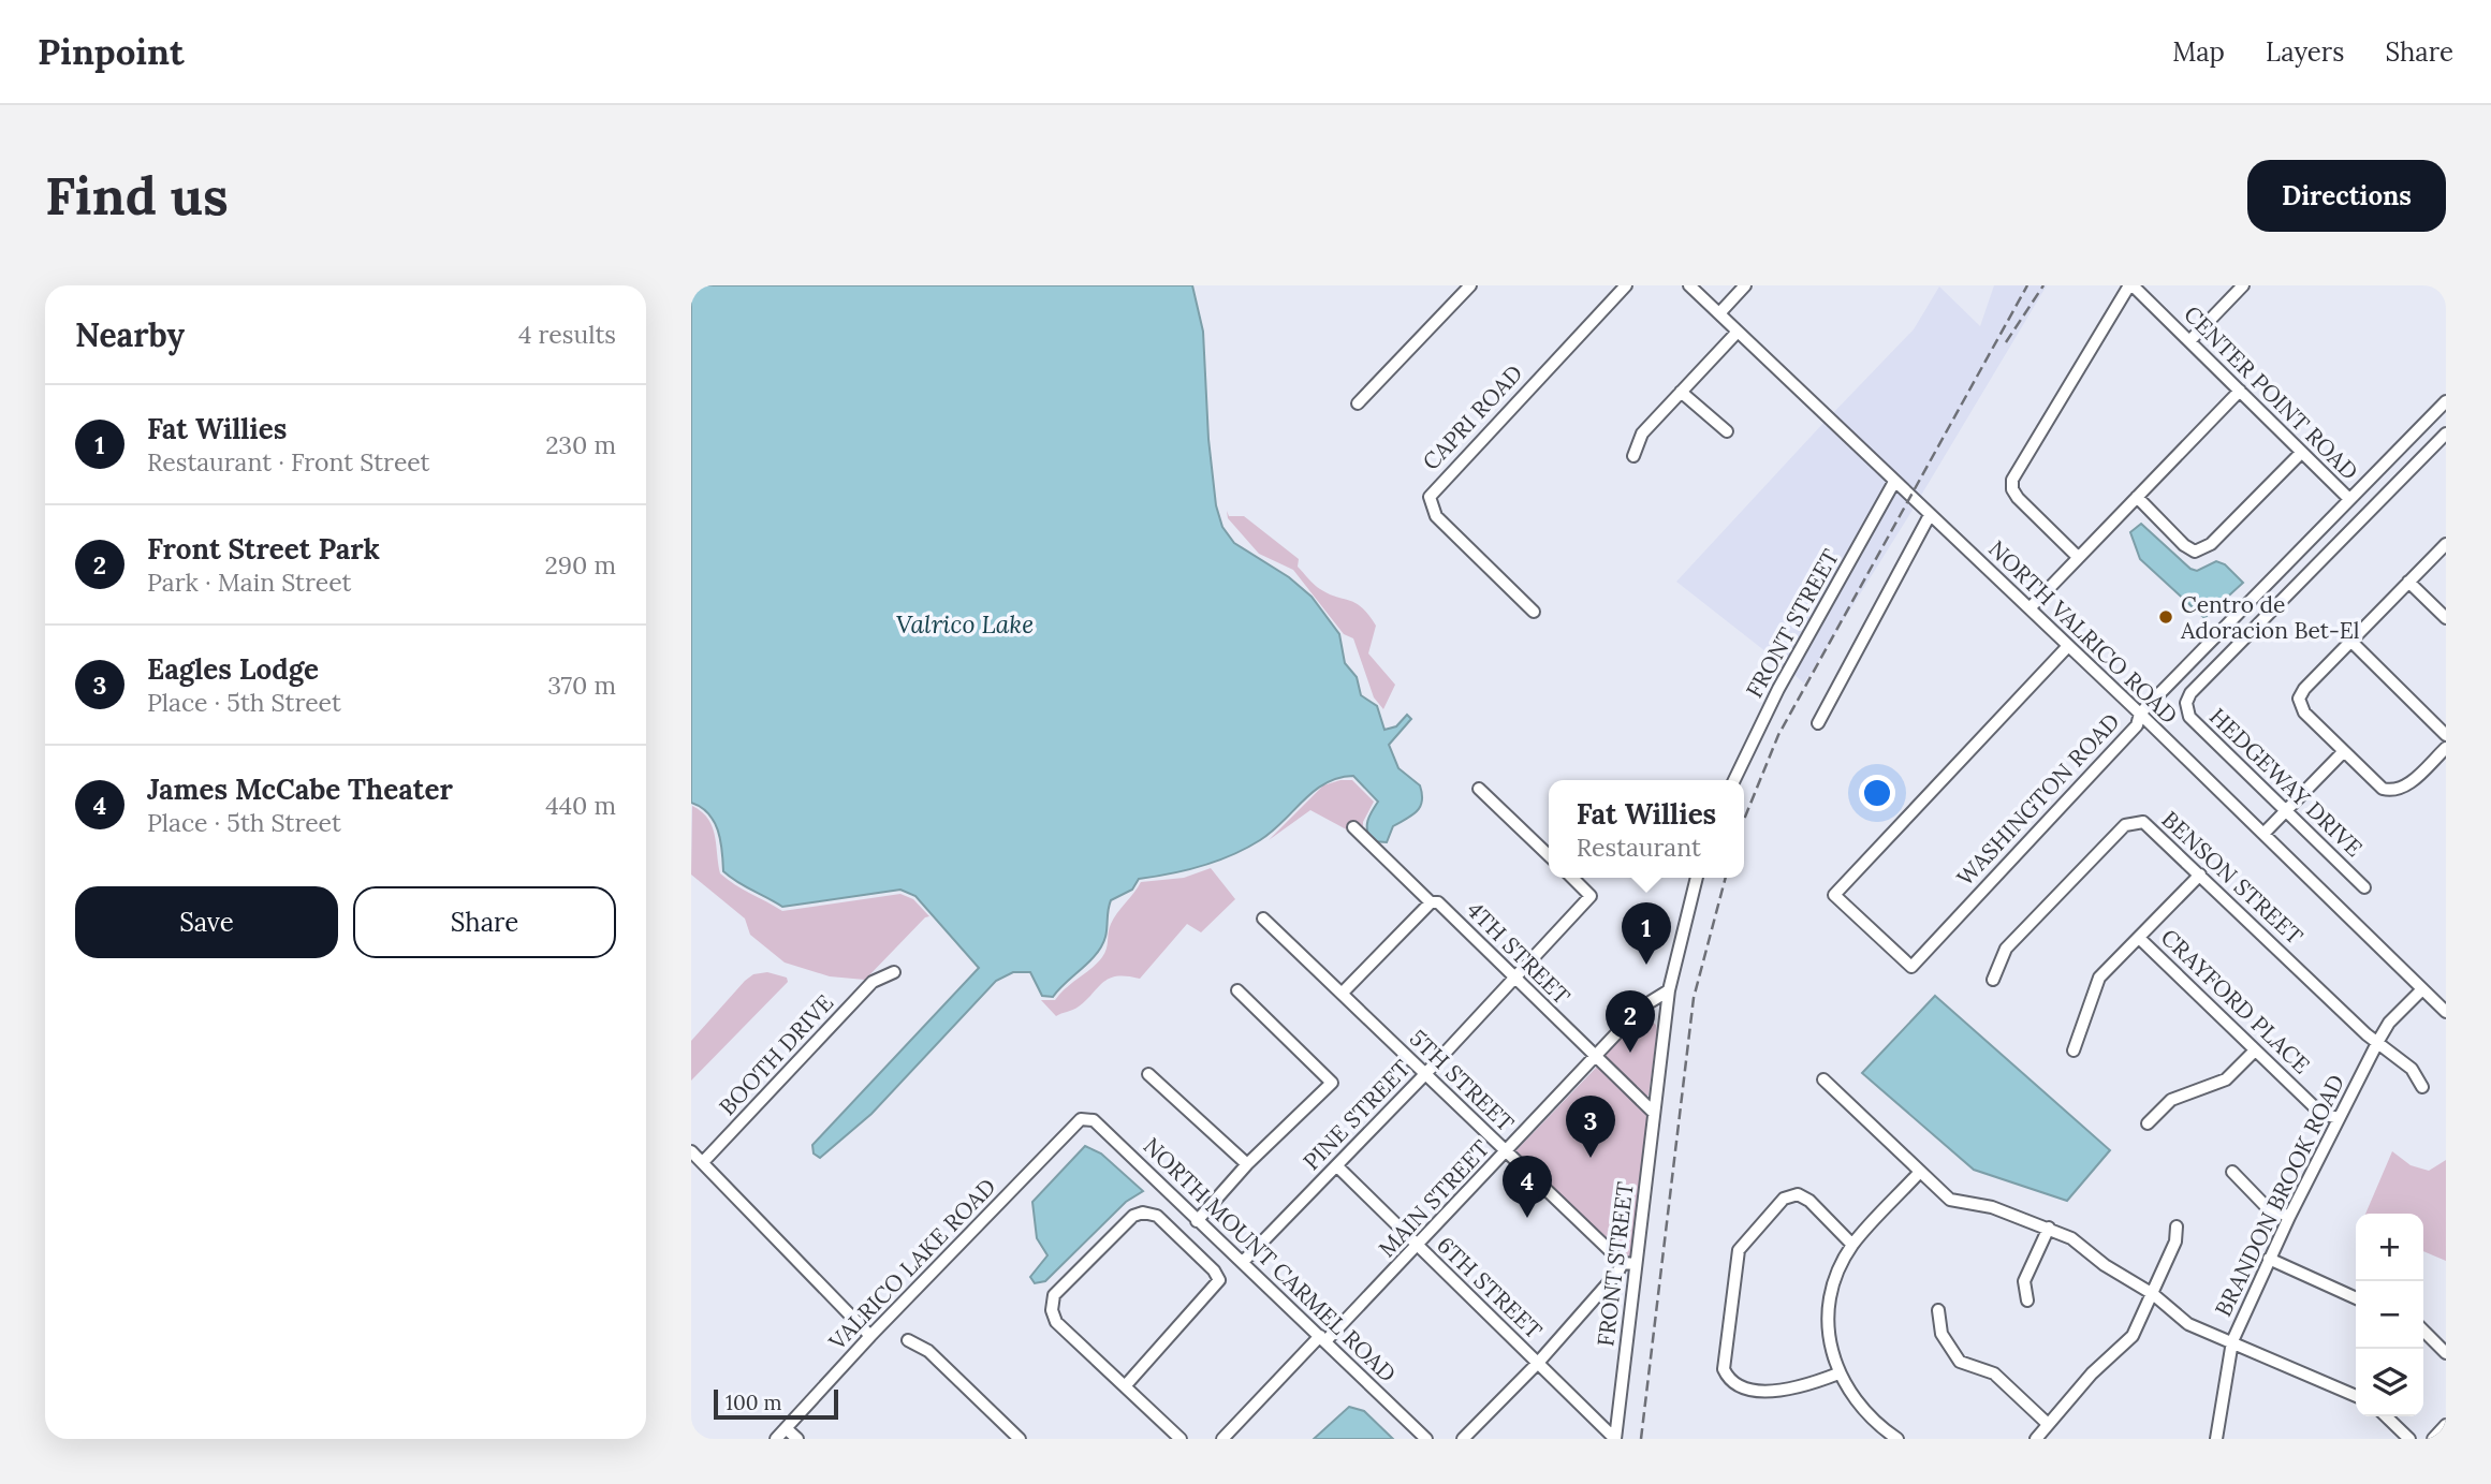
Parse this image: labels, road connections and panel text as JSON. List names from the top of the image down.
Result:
{
  "streets": {
    "street": [
      "CENTER POINT ROAD",
      "CAPRI ROAD",
      "FRONT STREET",
      "NORTH VALRICO ROAD",
      "HEDGEWAY DRIVE",
      "WASHINGTON ROAD",
      "BENSON STREET",
      "4TH STREET",
      "CRAYFORD PLACE",
      "BOOTH DRIVE",
      "5TH STREET",
      "PINE STREET",
      "BRANDON BROOK ROAD",
      "MAIN STREET",
      "NORTH MOUNT CARMEL ROAD",
      "VALRICO LAKE ROAD",
      "6TH STREET"
    ]
  },
  "crossings": [
    ["CENTER POINT ROAD", "WASHINGTON ROAD"],
    ["FRONT STREET", "NORTH VALRICO ROAD"],
    ["FRONT STREET", "4TH STREET"],
    ["FRONT STREET", "MAIN STREET"],
    ["FRONT STREET", "6TH STREET"],
    ["NORTH VALRICO ROAD", "WASHINGTON ROAD"],
    ["NORTH VALRICO ROAD", "BRANDON BROOK ROAD"],
    ["BENSON STREET", "BRANDON BROOK ROAD"],
    ["4TH STREET", "PINE STREET"],
    ["4TH STREET", "MAIN STREET"],
    ["CRAYFORD PLACE", "BRANDON BROOK ROAD"],
    ["5TH STREET", "PINE STREET"],
    ["5TH STREET", "MAIN STREET"],
    ["PINE STREET", "NORTH MOUNT CARMEL ROAD"],
    ["PINE STREET", "6TH STREET"],
    ["MAIN STREET", "NORTH MOUNT CARMEL ROAD"],
    ["MAIN STREET", "6TH STREET"],
    ["NORTH MOUNT CARMEL ROAD", "VALRICO LAKE ROAD"]
  ],
  "water": ["Valrico Lake"],
  "places": ["Centro de Adoracion Bet-El"],
  "scale_bar": "100 m",
  "page": {
    "header": "Pinpoint",
    "nav": ["Map", "Layers", "Share"],
    "buttons": [
      "Directions",
      ["Save", "Share"]
    ],
    "title": "Find us",
    "heading": ["Nearby", "4 results"],
    "list": [
      {
        "mark": "1",
        "name": "Fat Willies",
        "note": "Restaurant · Front Street",
        "value": "230 m"
      },
      {
        "mark": "2",
        "name": "Front Street Park",
        "note": "Park · Main Street",
        "value": "290 m"
      },
      {
        "mark": "3",
        "name": "Eagles Lodge",
        "note": "Place · 5th Street",
        "value": "370 m"
      },
      {
        "mark": "4",
        "name": "James McCabe Theater",
        "note": "Place · 5th Street",
        "value": "440 m"
      }
    ],
    "popup": ["Fat Willies", "Restaurant"],
    "pins": [
      "1",
      "2",
      "3",
      "4"
    ],
    "map_buttons": ["+", "−"],
    "scale": "100 m"
  }
}
